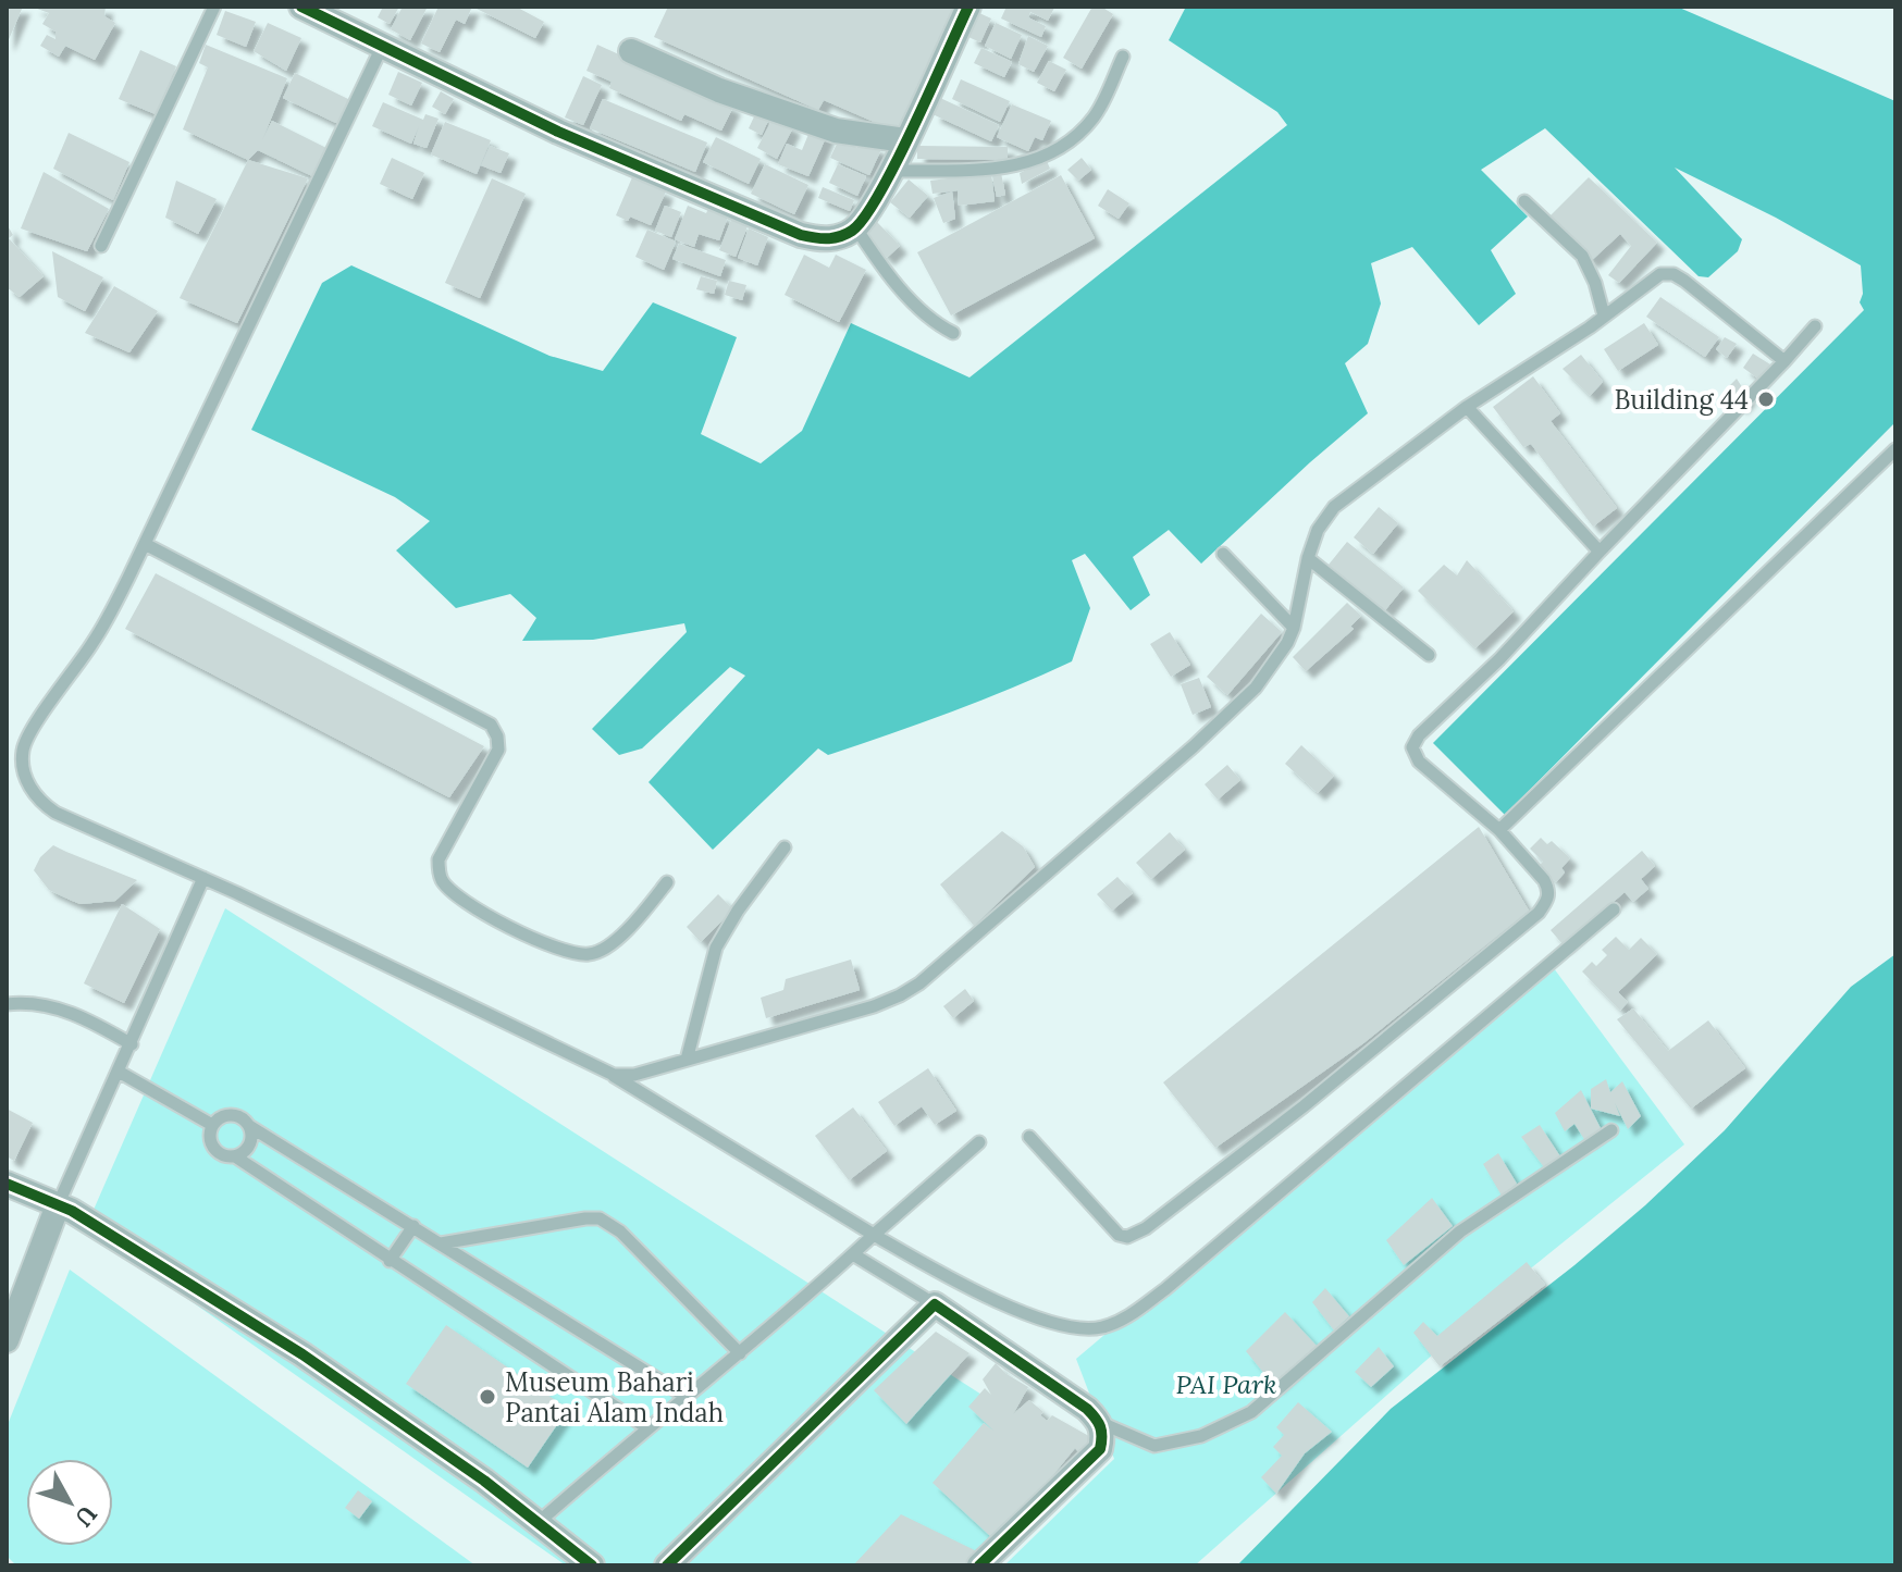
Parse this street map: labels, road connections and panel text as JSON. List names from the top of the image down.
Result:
{
  "parks": ["PAI Park"],
  "places": ["Building 44", "Museum Bahari Pantai Alam Indah"],
  "north": "bottom right"
}
